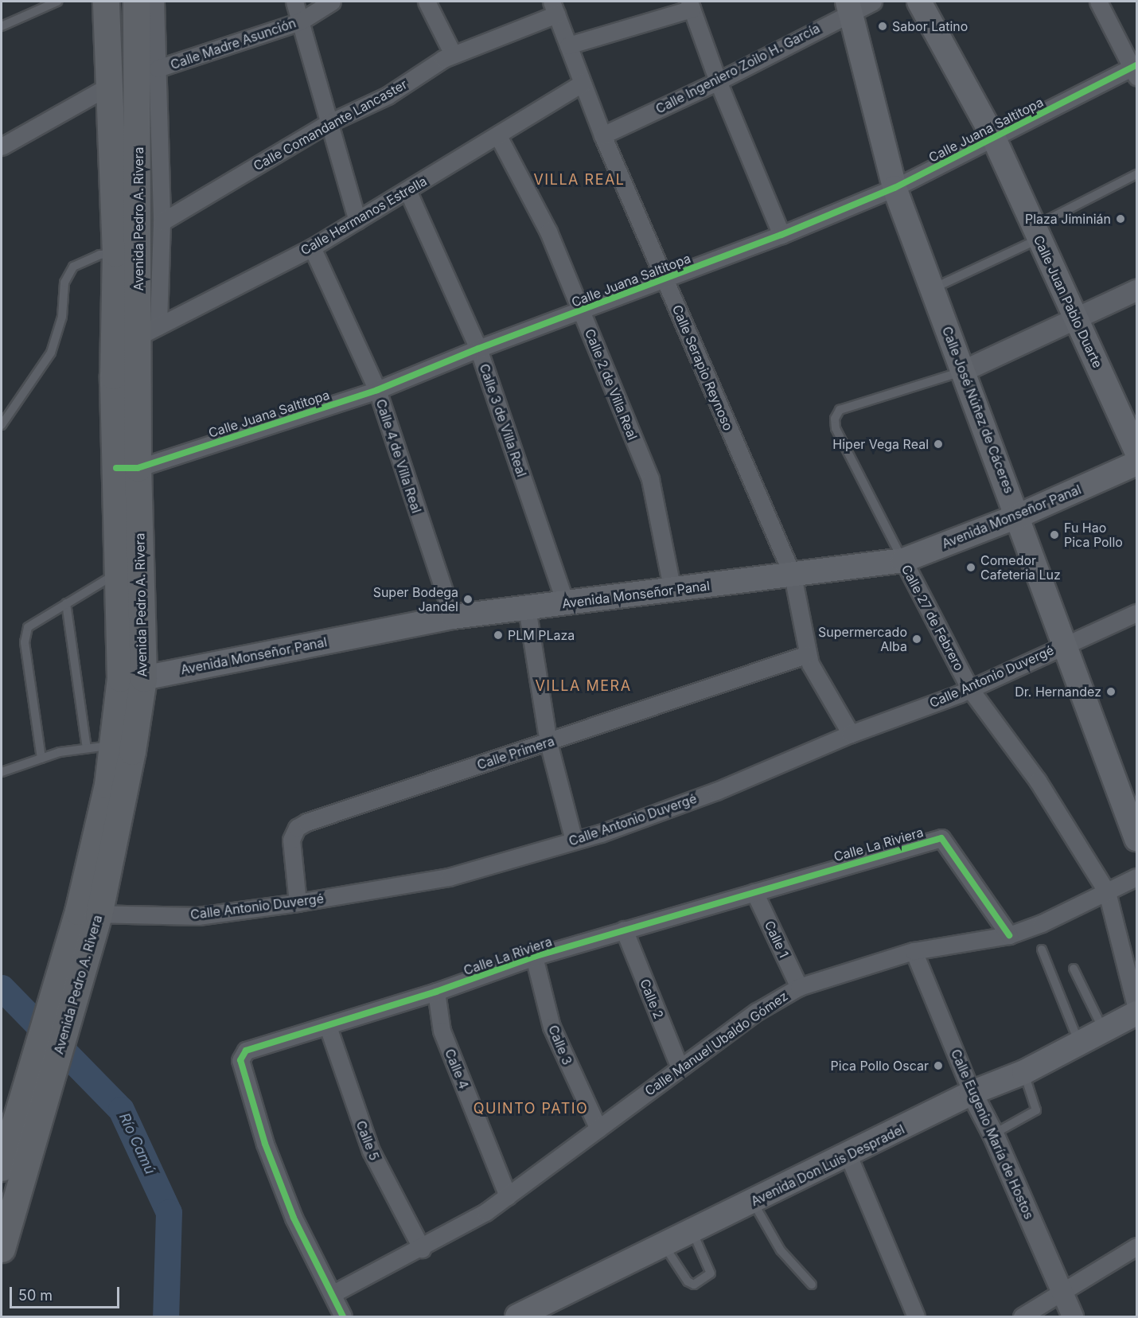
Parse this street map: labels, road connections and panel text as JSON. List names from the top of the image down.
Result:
{
  "streets": {
    "main road": [
      "Avenida Pedro A. Rivera",
      "Calle Juan Pablo Duarte",
      "Calle José Núñez de Cáceres",
      "Avenida Monseñor Panal",
      "Avenida Don Luis Despradel"
    ],
    "street": [
      "Calle Madre Asunción",
      "Calle Ingeniero Zoilo H. García",
      "Calle Comandante Lancaster",
      "Calle Juana Saltitopa",
      "Calle Hermanos Estrella",
      "Calle Serapio Reynoso",
      "Calle 2 de Villa Real",
      "Calle 3 de Villa Real",
      "Calle 4 de Villa Real",
      "Calle 27 de Febrero",
      "Calle Antonio Duvergé",
      "Calle Primera",
      "Calle La Riviera",
      "Calle 1",
      "Calle 2",
      "Calle Manuel Ubaldo Gómez",
      "Calle 3",
      "Calle 4",
      "Calle Eugenio María de Hostos",
      "Calle 5"
    ]
  },
  "crossings": [
    ["Calle Ingeniero Zoilo H. García", "Calle Serapio Reynoso"],
    ["Calle Ingeniero Zoilo H. García", "Calle José Núñez de Cáceres"],
    ["Calle Comandante Lancaster", "Calle Serapio Reynoso"],
    ["Calle Juana Saltitopa", "Avenida Pedro A. Rivera"],
    ["Calle Juana Saltitopa", "Calle Juan Pablo Duarte"],
    ["Calle Juana Saltitopa", "Calle Serapio Reynoso"],
    ["Calle Juana Saltitopa", "Calle 2 de Villa Real"],
    ["Calle Juana Saltitopa", "Calle José Núñez de Cáceres"],
    ["Calle Juana Saltitopa", "Calle 3 de Villa Real"],
    ["Calle Juana Saltitopa", "Calle 4 de Villa Real"],
    ["Calle Hermanos Estrella", "Avenida Pedro A. Rivera"],
    ["Calle Hermanos Estrella", "Calle Serapio Reynoso"],
    ["Calle Hermanos Estrella", "Calle 2 de Villa Real"],
    ["Calle Hermanos Estrella", "Calle 3 de Villa Real"],
    ["Calle Hermanos Estrella", "Calle 4 de Villa Real"],
    ["Avenida Pedro A. Rivera", "Avenida Monseñor Panal"],
    ["Avenida Pedro A. Rivera", "Calle Antonio Duvergé"],
    ["Calle Serapio Reynoso", "Avenida Monseñor Panal"],
    ["Calle Serapio Reynoso", "Calle Antonio Duvergé"],
    ["Calle Serapio Reynoso", "Calle Primera"],
    ["Calle 2 de Villa Real", "Avenida Monseñor Panal"],
    ["Calle José Núñez de Cáceres", "Avenida Monseñor Panal"],
    ["Calle José Núñez de Cáceres", "Calle 27 de Febrero"],
    ["Calle José Núñez de Cáceres", "Calle Antonio Duvergé"],
    ["Calle 3 de Villa Real", "Avenida Monseñor Panal"],
    ["Calle 4 de Villa Real", "Avenida Monseñor Panal"],
    ["Avenida Monseñor Panal", "Calle 27 de Febrero"],
    ["Calle 27 de Febrero", "Calle Antonio Duvergé"],
    ["Calle 27 de Febrero", "Calle Manuel Ubaldo Gómez"],
    ["Calle Antonio Duvergé", "Calle Primera"],
    ["Calle La Riviera", "Calle 1"],
    ["Calle La Riviera", "Calle 2"],
    ["Calle La Riviera", "Calle Manuel Ubaldo Gómez"],
    ["Calle La Riviera", "Calle 3"],
    ["Calle La Riviera", "Calle 4"],
    ["Calle La Riviera", "Calle 5"],
    ["Calle 1", "Calle Manuel Ubaldo Gómez"],
    ["Calle 2", "Calle Manuel Ubaldo Gómez"],
    ["Calle Manuel Ubaldo Gómez", "Calle 3"],
    ["Calle Manuel Ubaldo Gómez", "Calle 4"],
    ["Calle Manuel Ubaldo Gómez", "Calle Eugenio María de Hostos"],
    ["Calle Manuel Ubaldo Gómez", "Calle 5"],
    ["Calle Eugenio María de Hostos", "Avenida Don Luis Despradel"]
  ],
  "districts": ["VILLA REAL", "VILLA MERA", "QUINTO PATIO"],
  "water": ["Río Camú"],
  "places": [
    "Sabor Latino",
    "Plaza Jiminián",
    "Hiper Vega Real",
    "Fu Hao Pica Pollo",
    "Comedor Cafeteria Luz",
    "Super Bodega Jandel",
    "PLM PLaza",
    "Supermercado Alba",
    "Dr. Hernandez",
    "Pica Pollo Oscar"
  ],
  "scale_bar": "50 m"
}
